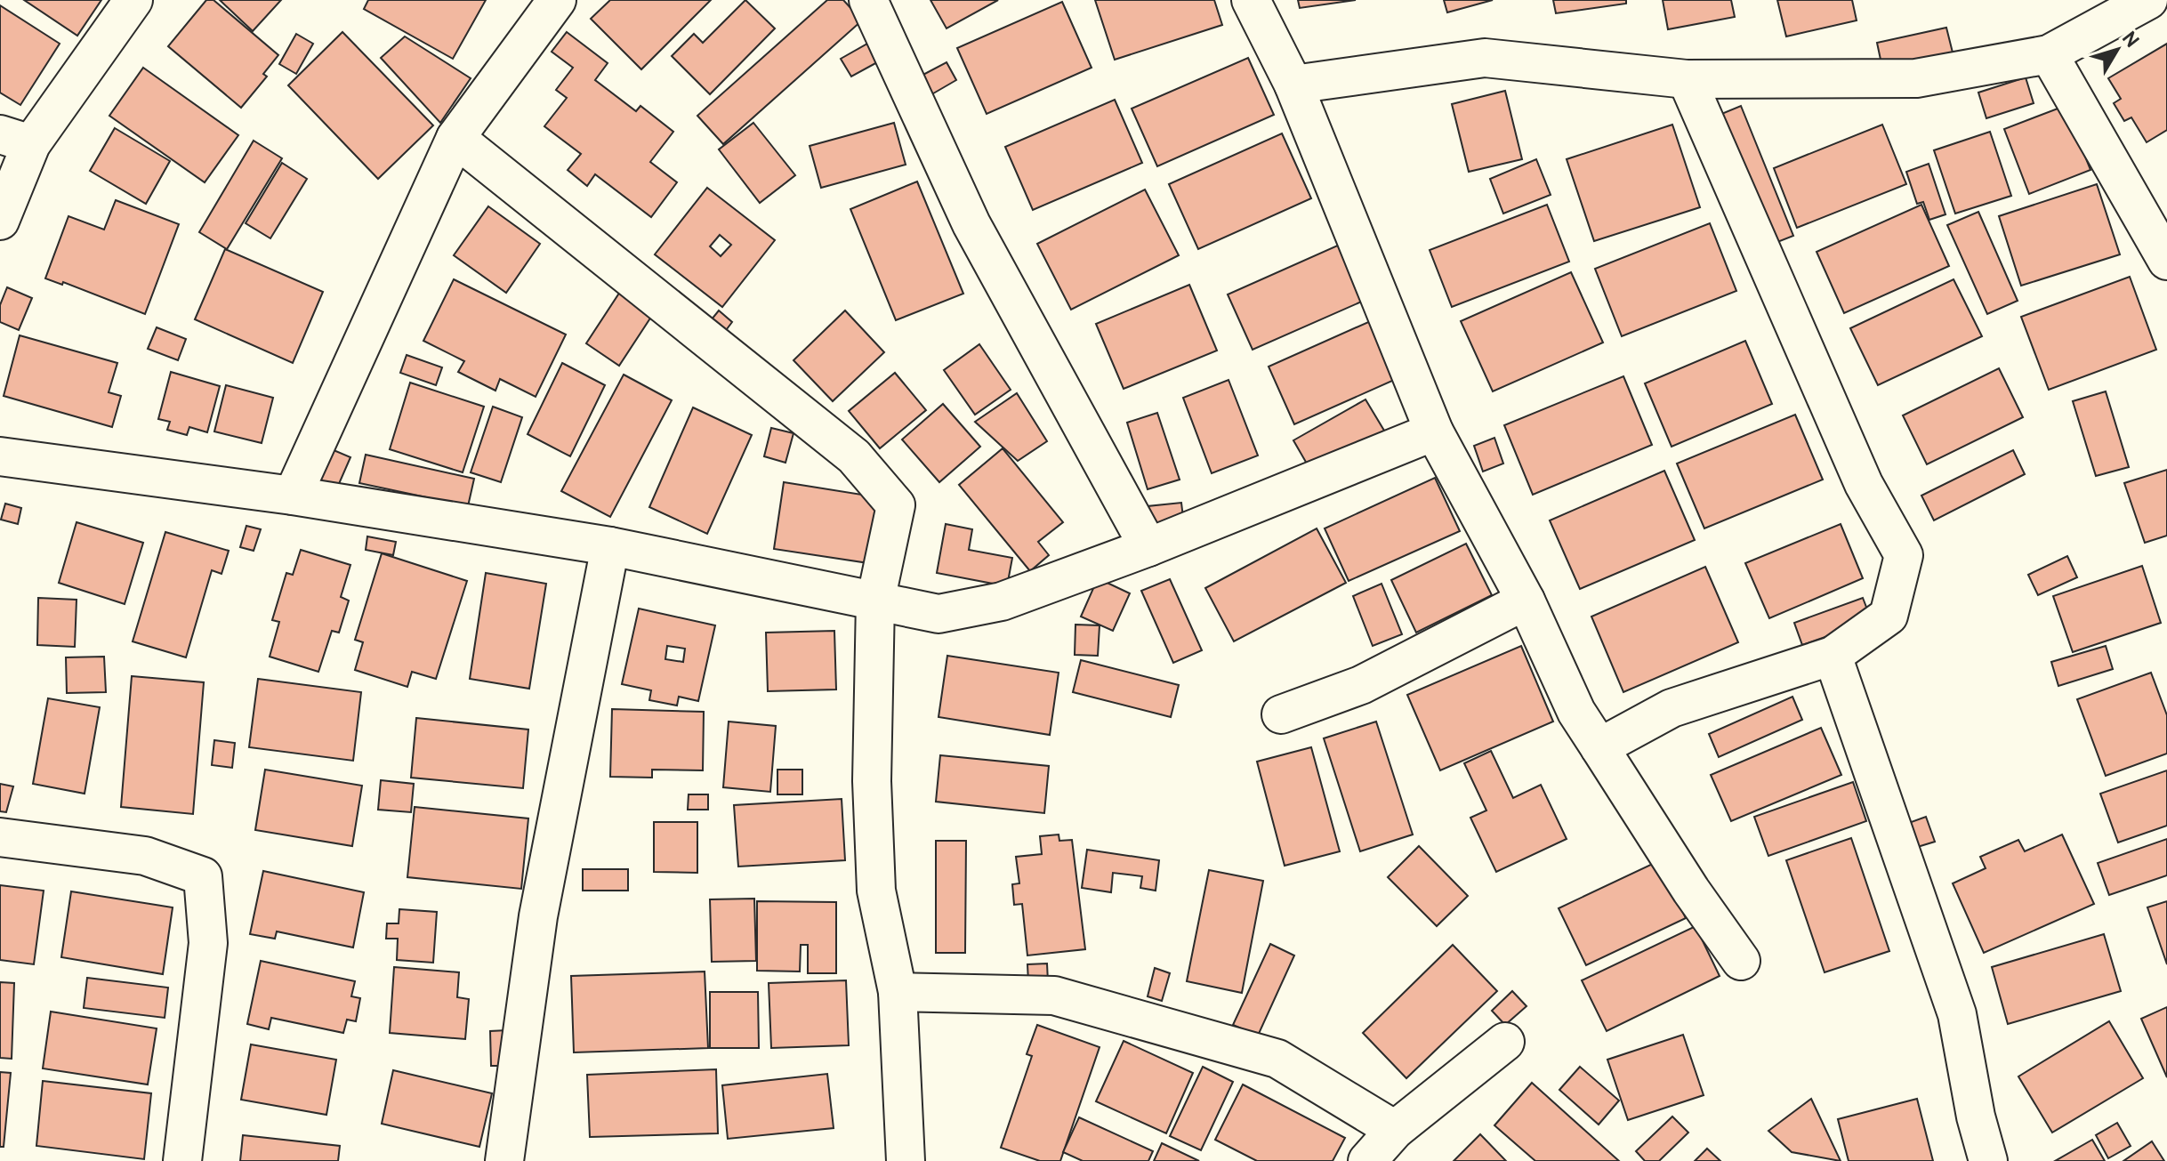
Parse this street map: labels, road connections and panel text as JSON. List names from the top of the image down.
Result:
{
  "north": "top right"
}
